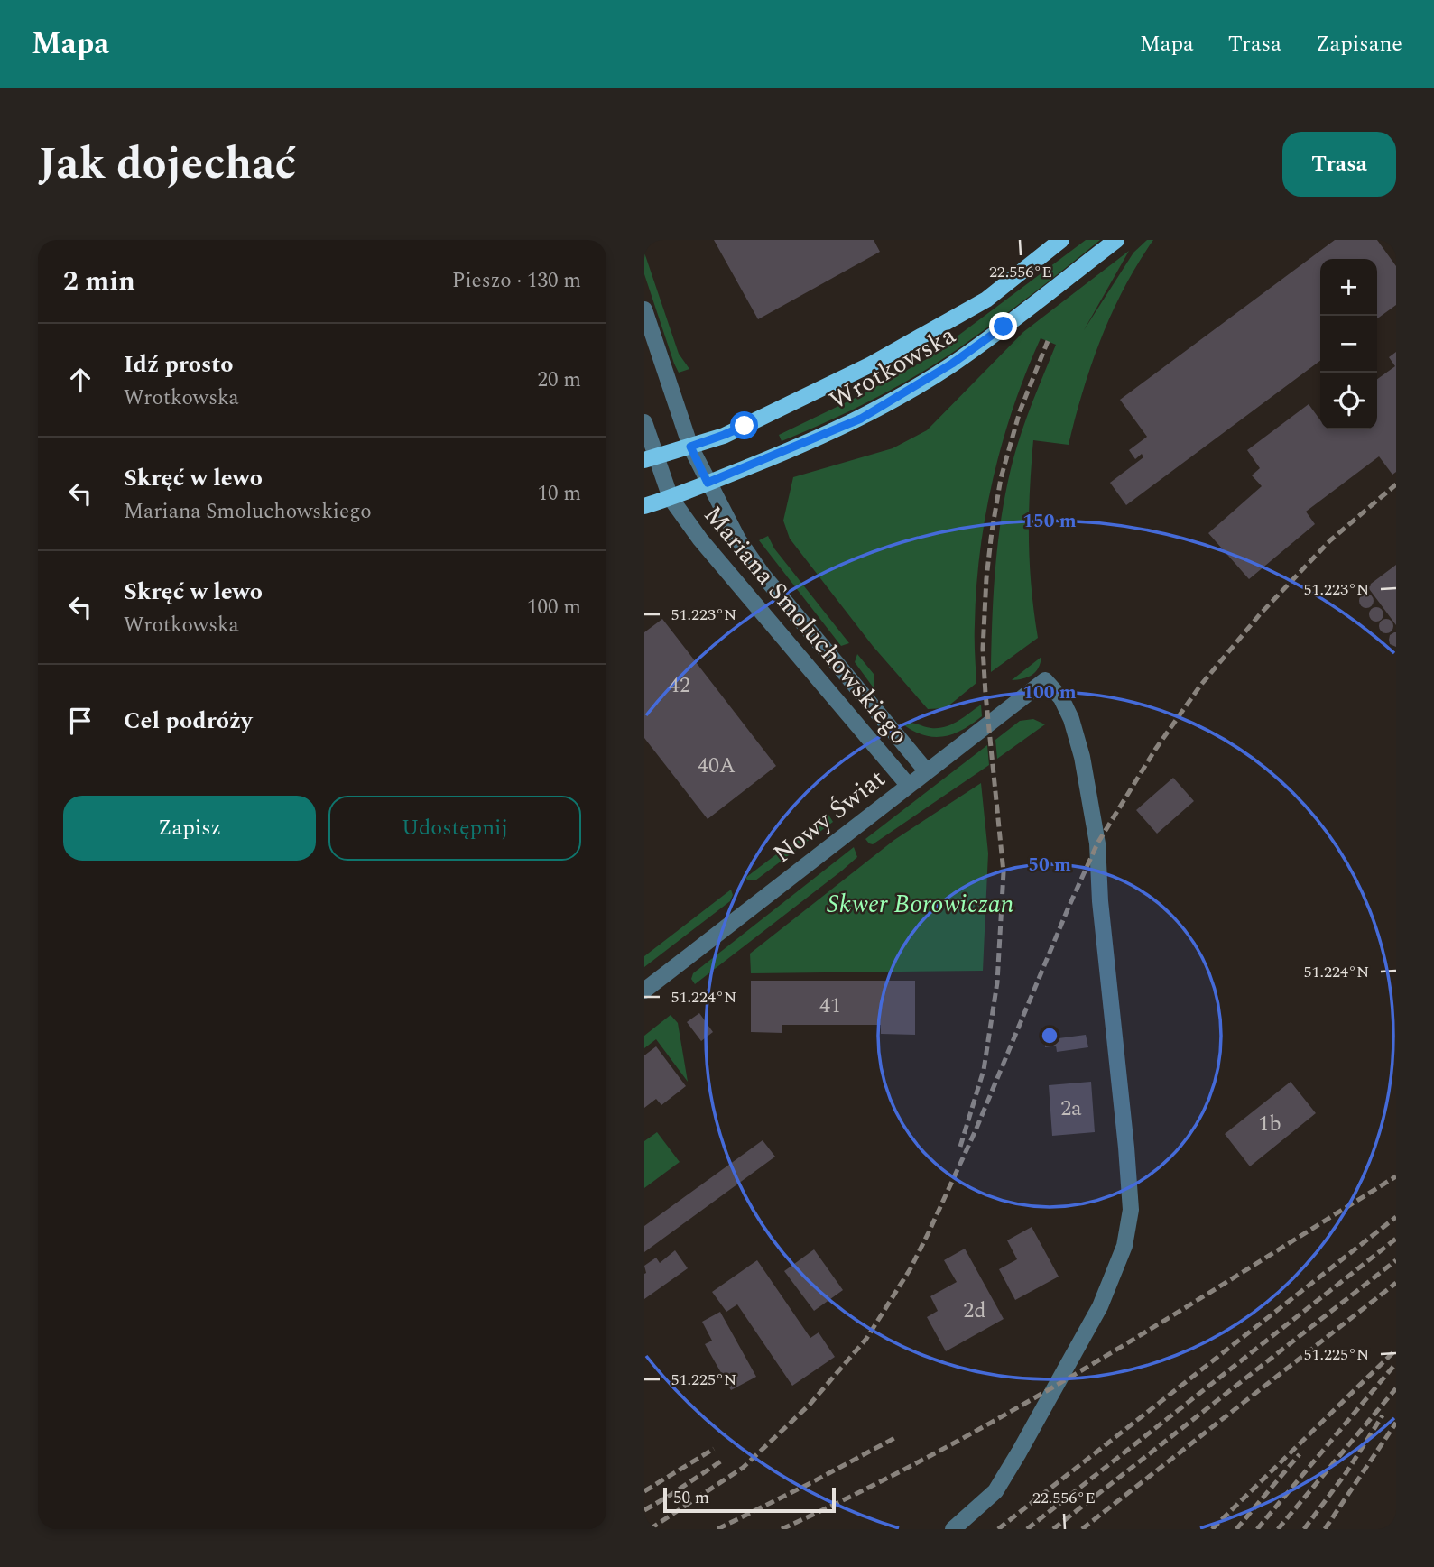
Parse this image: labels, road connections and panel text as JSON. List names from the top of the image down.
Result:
{
  "streets": {
    "main road": ["Wrotkowska"],
    "street": ["Mariana Smoluchowskiego", "Nowy Świat"]
  },
  "crossings": [
    ["Wrotkowska", "Mariana Smoluchowskiego"],
    ["Mariana Smoluchowskiego", "Nowy Świat"]
  ],
  "parks": ["Skwer Borowiczan"],
  "house_numbers": [
    "42",
    "40A",
    "41",
    "2a",
    "1b",
    "2d"
  ],
  "scale_bar": "50 m",
  "page": {
    "header": "Mapa",
    "nav": ["Mapa", "Trasa", "Zapisane"],
    "title": "Jak dojechać",
    "buttons": [
      "Trasa",
      ["Zapisz", "Udostępnij"]
    ],
    "heading": ["2 min", "Pieszo · 130 m"],
    "map_buttons": ["+", "−"],
    "list": [
      ["Idź prosto", "Wrotkowska", "20 m"],
      ["Skręć w lewo", "Mariana Smoluchowskiego", "10 m"],
      ["Skręć w lewo", "Wrotkowska", "100 m"],
      "Cel podróży"
    ],
    "scale": "50 m"
  },
  "coordinates": [
    "22.556°E",
    "51.223°N",
    "51.224°N",
    "51.225°N"
  ],
  "rings": ["150 m", "100 m", "50 m"]
}
